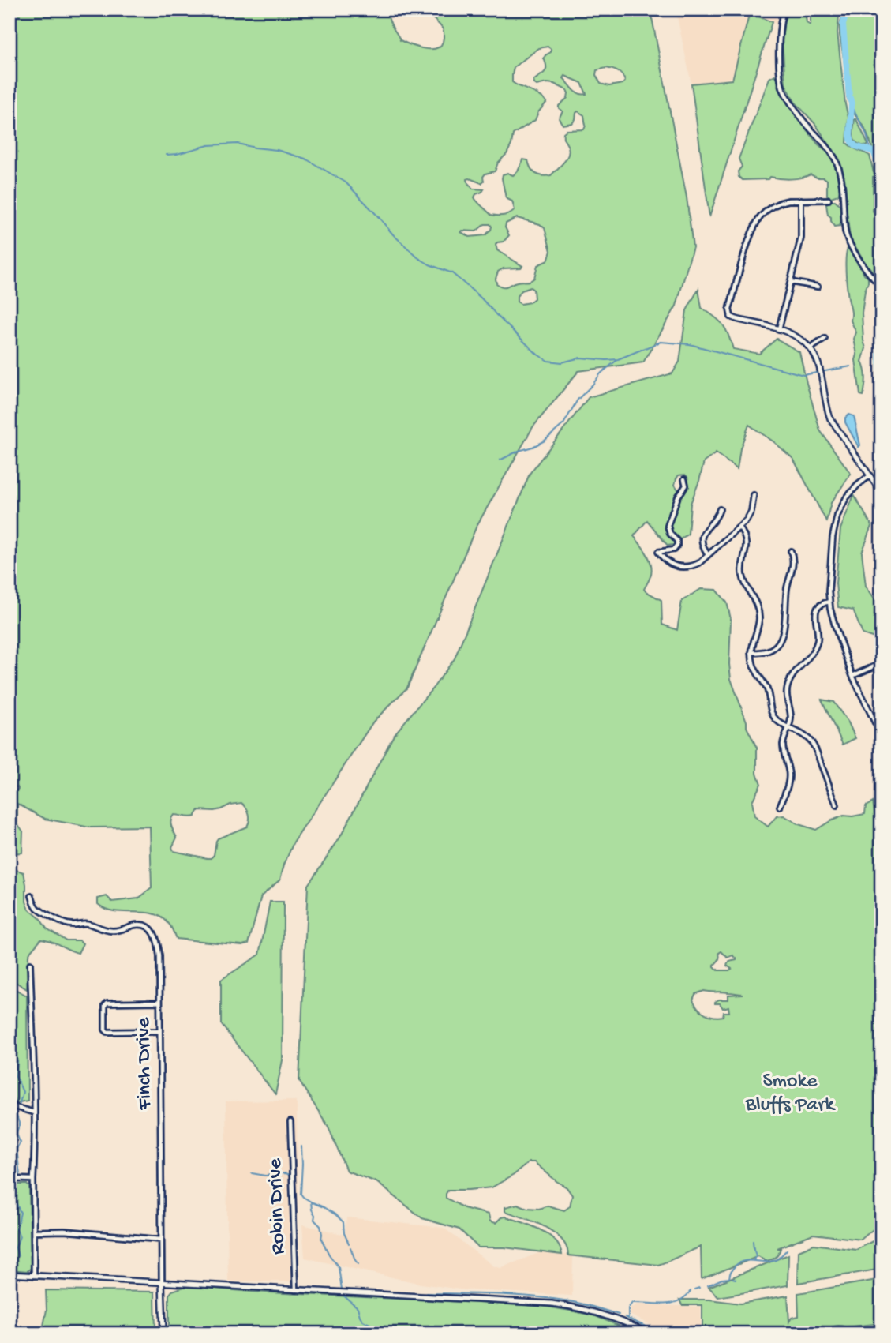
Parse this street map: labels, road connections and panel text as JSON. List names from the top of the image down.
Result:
{
  "streets": {
    "street": ["Finch Drive", "Robin Drive"]
  },
  "parks": ["Smoke Bluffs Park"]
}
